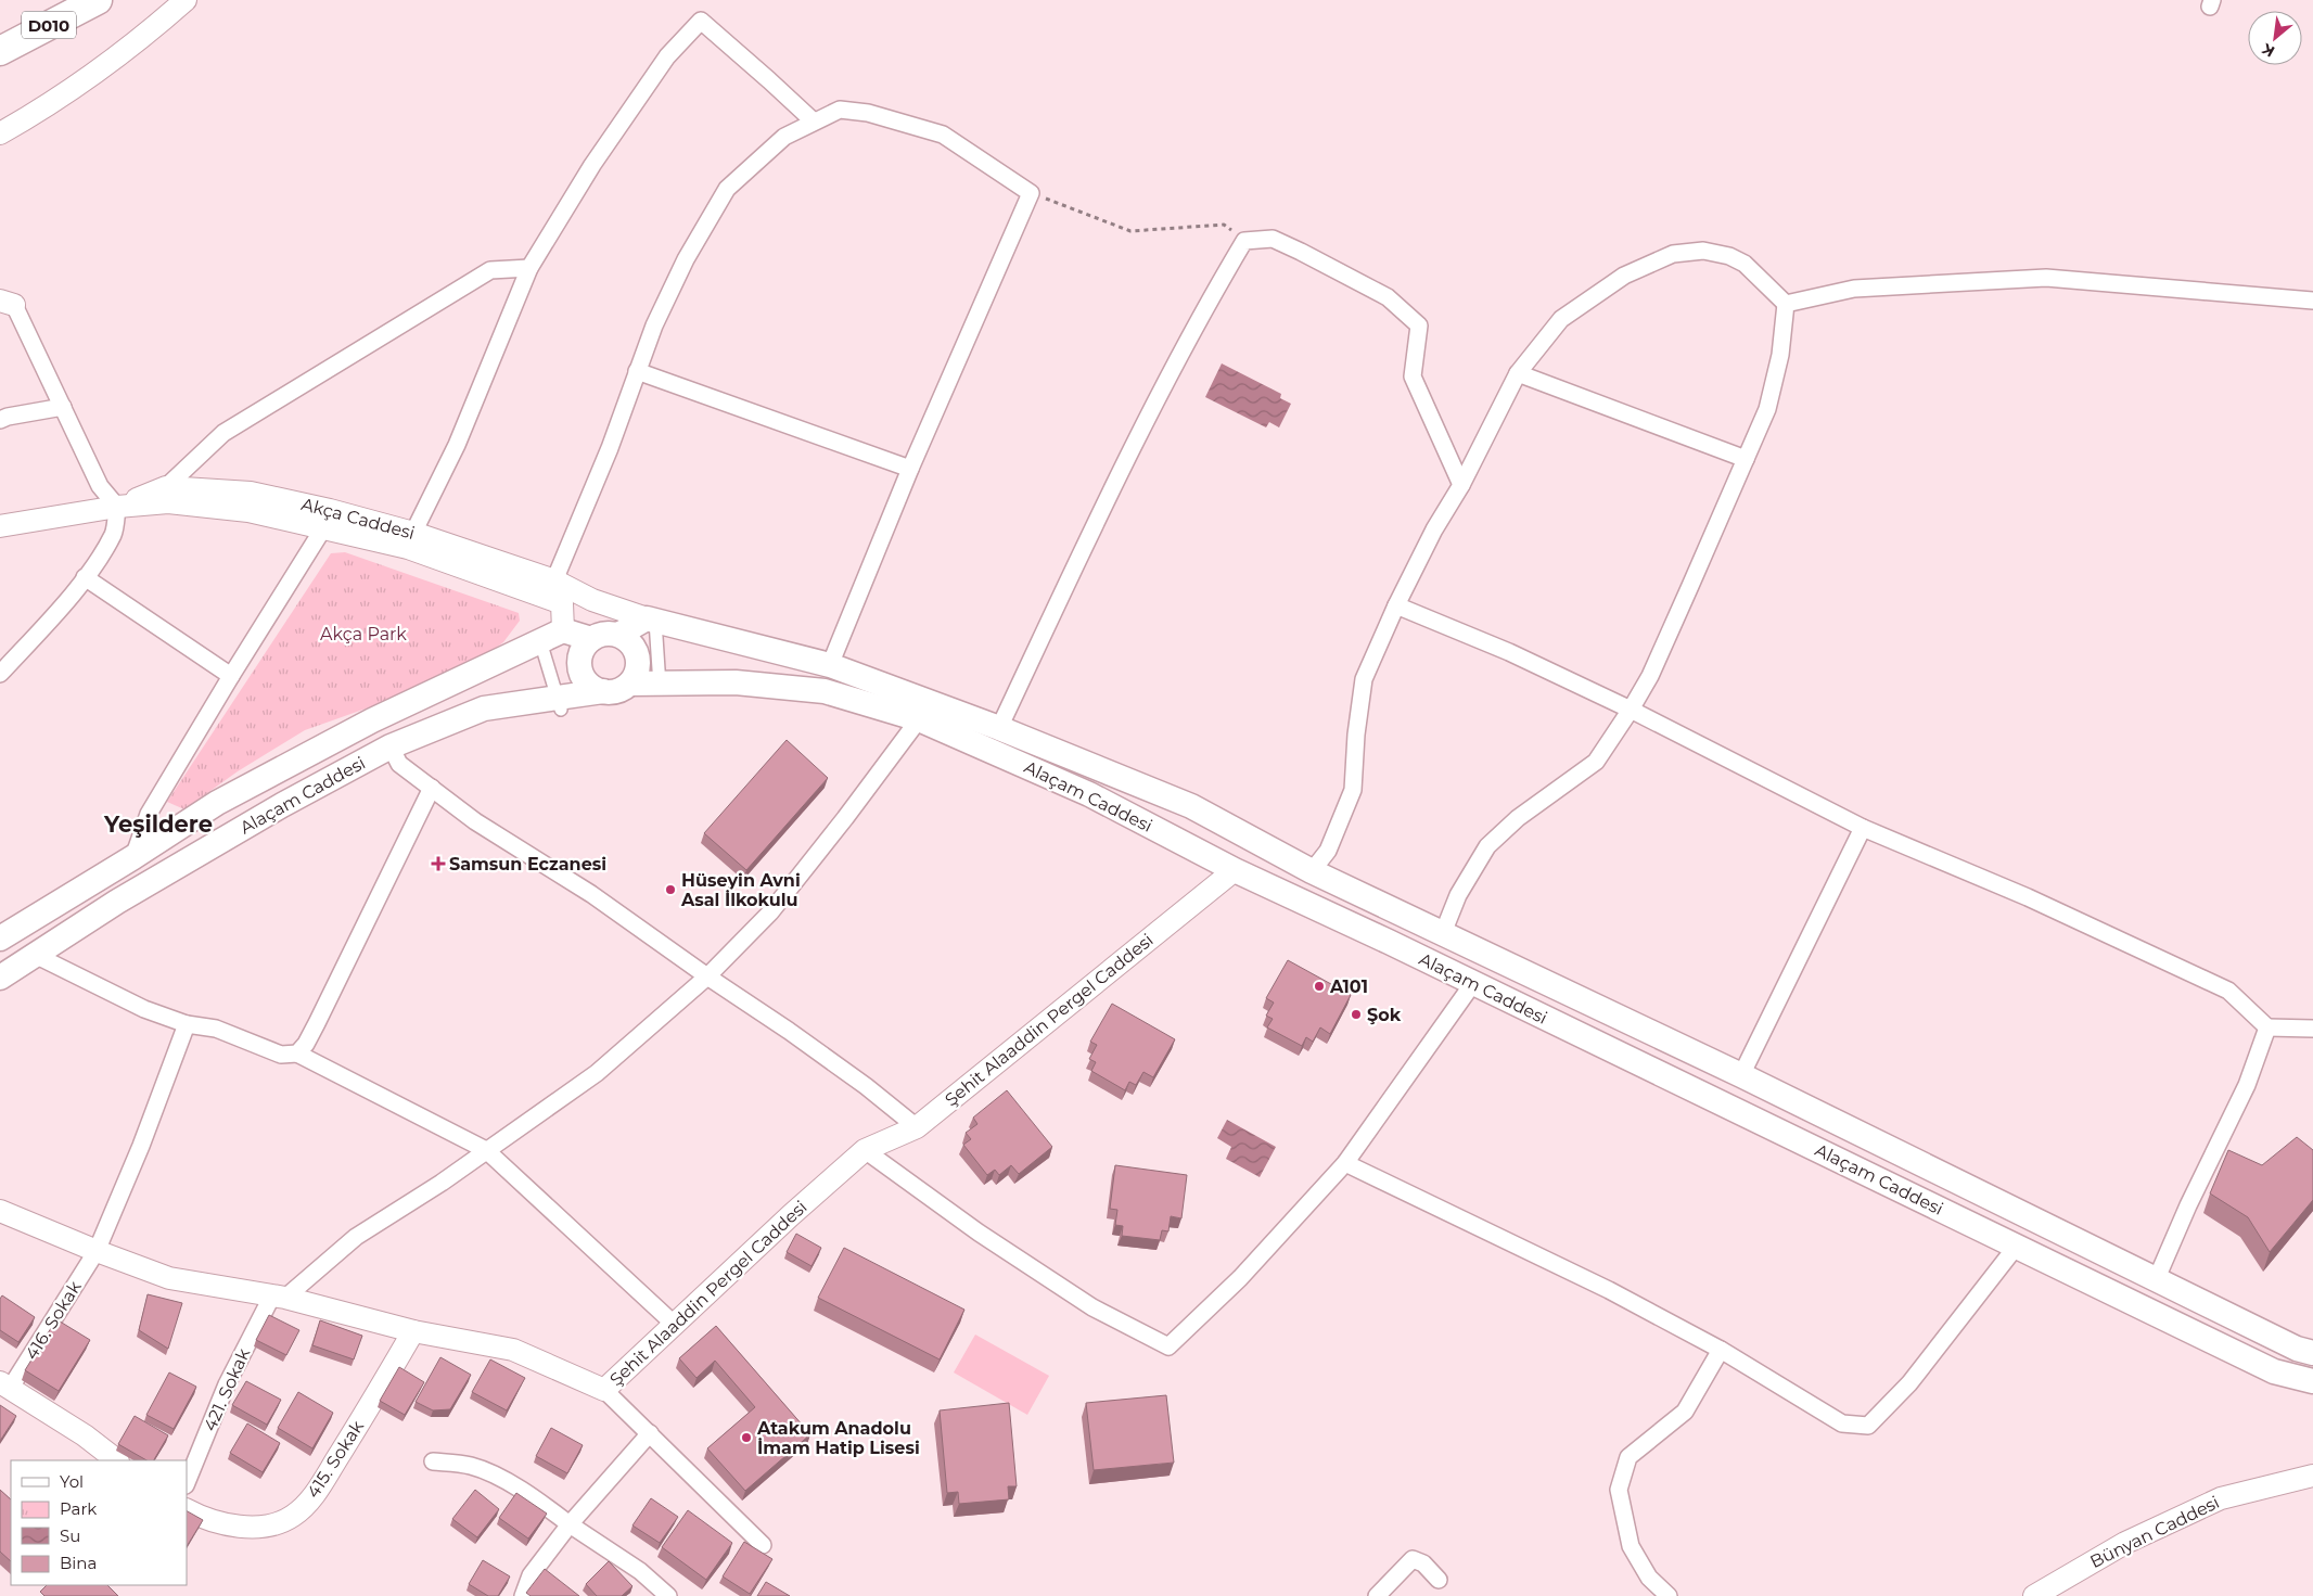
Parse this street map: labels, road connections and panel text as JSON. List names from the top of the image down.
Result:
{
  "streets": {
    "highway": ["D010"],
    "main road": ["Alaçam Caddesi"],
    "street": [
      "Akça Caddesi",
      "Şehit Alaaddin Pergel Caddesi",
      "416. Sokak",
      "421. Sokak",
      "415. Sokak",
      "Bünyan Caddesi"
    ]
  },
  "crossings": [
    ["Akça Caddesi", "Alaçam Caddesi"],
    ["Alaçam Caddesi", "Şehit Alaaddin Pergel Caddesi"],
    ["Şehit Alaaddin Pergel Caddesi", "416. Sokak"],
    ["Şehit Alaaddin Pergel Caddesi", "421. Sokak"],
    ["Şehit Alaaddin Pergel Caddesi", "415. Sokak"]
  ],
  "districts": ["Yeşildere"],
  "parks": ["Akça Park"],
  "places": {
    "health": ["Samsun Eczanesi"],
    "other": [
      "Hüseyin Avni Asal İlkokulu",
      "A101",
      "Şok",
      "Atakum Anadolu İmam Hatip Lisesi"
    ]
  },
  "legend": [
    "Yol",
    "Park",
    "Su",
    "Bina"
  ],
  "north": "bottom left"
}
